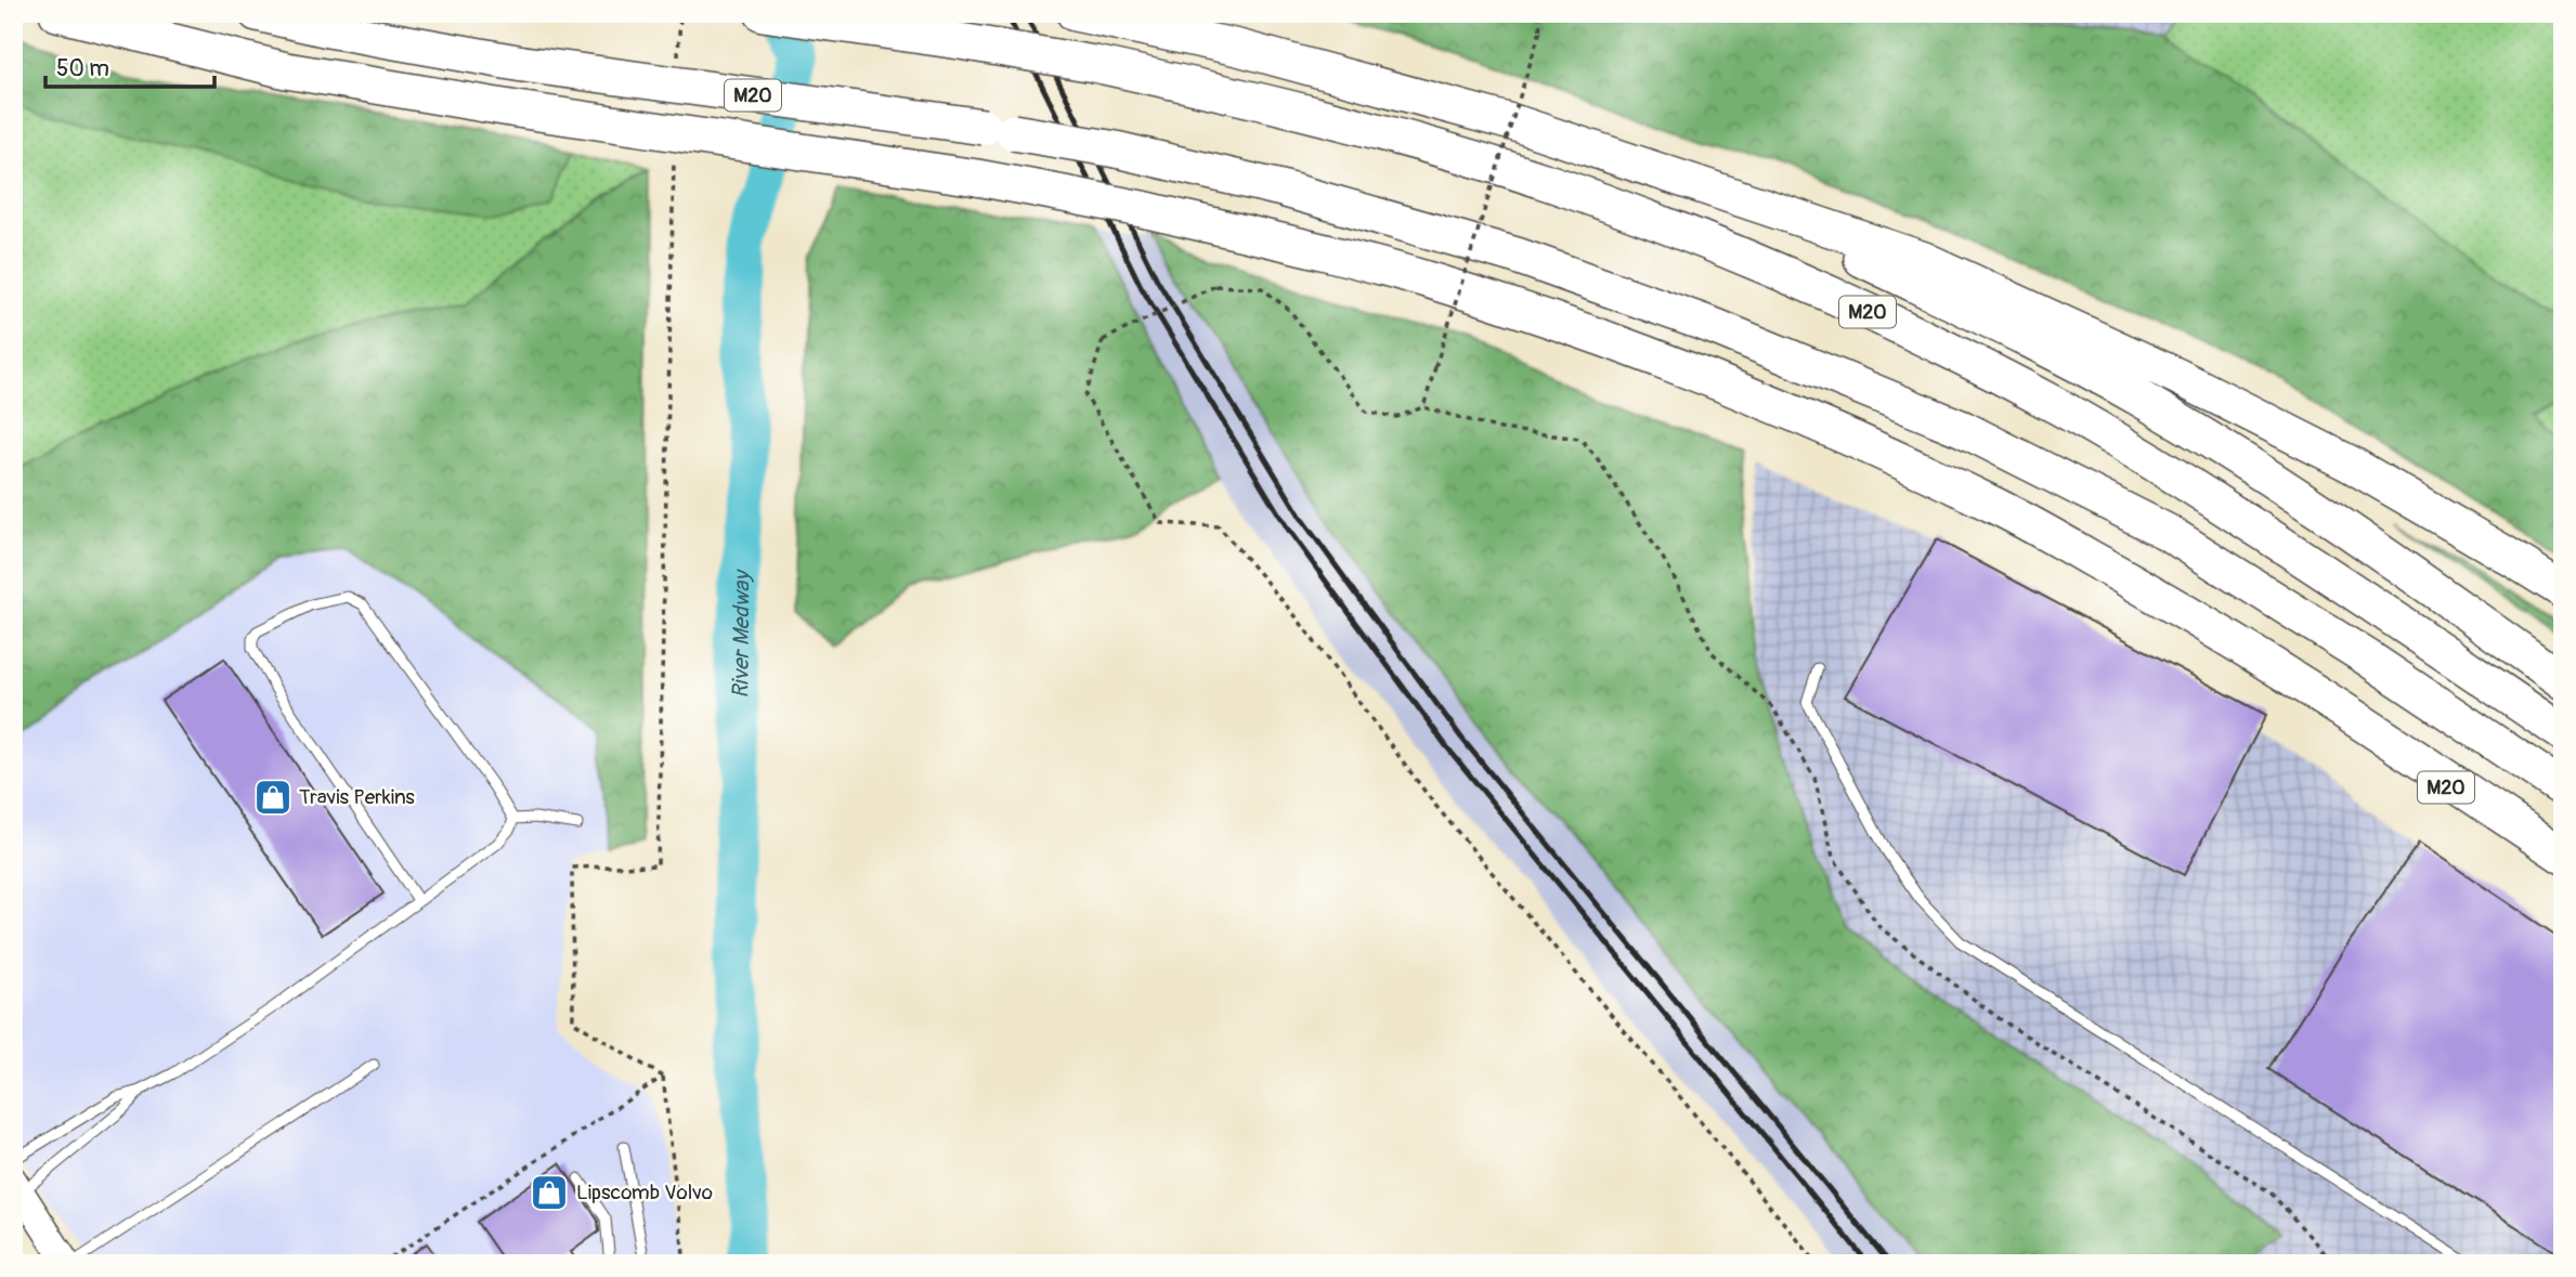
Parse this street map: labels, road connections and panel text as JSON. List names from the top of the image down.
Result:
{
  "streets": {
    "highway": ["M20"]
  },
  "water": ["River Medway"],
  "places": {
    "shop": ["Travis Perkins", "Lipscomb Volvo"]
  },
  "scale_bar": "50 m"
}
